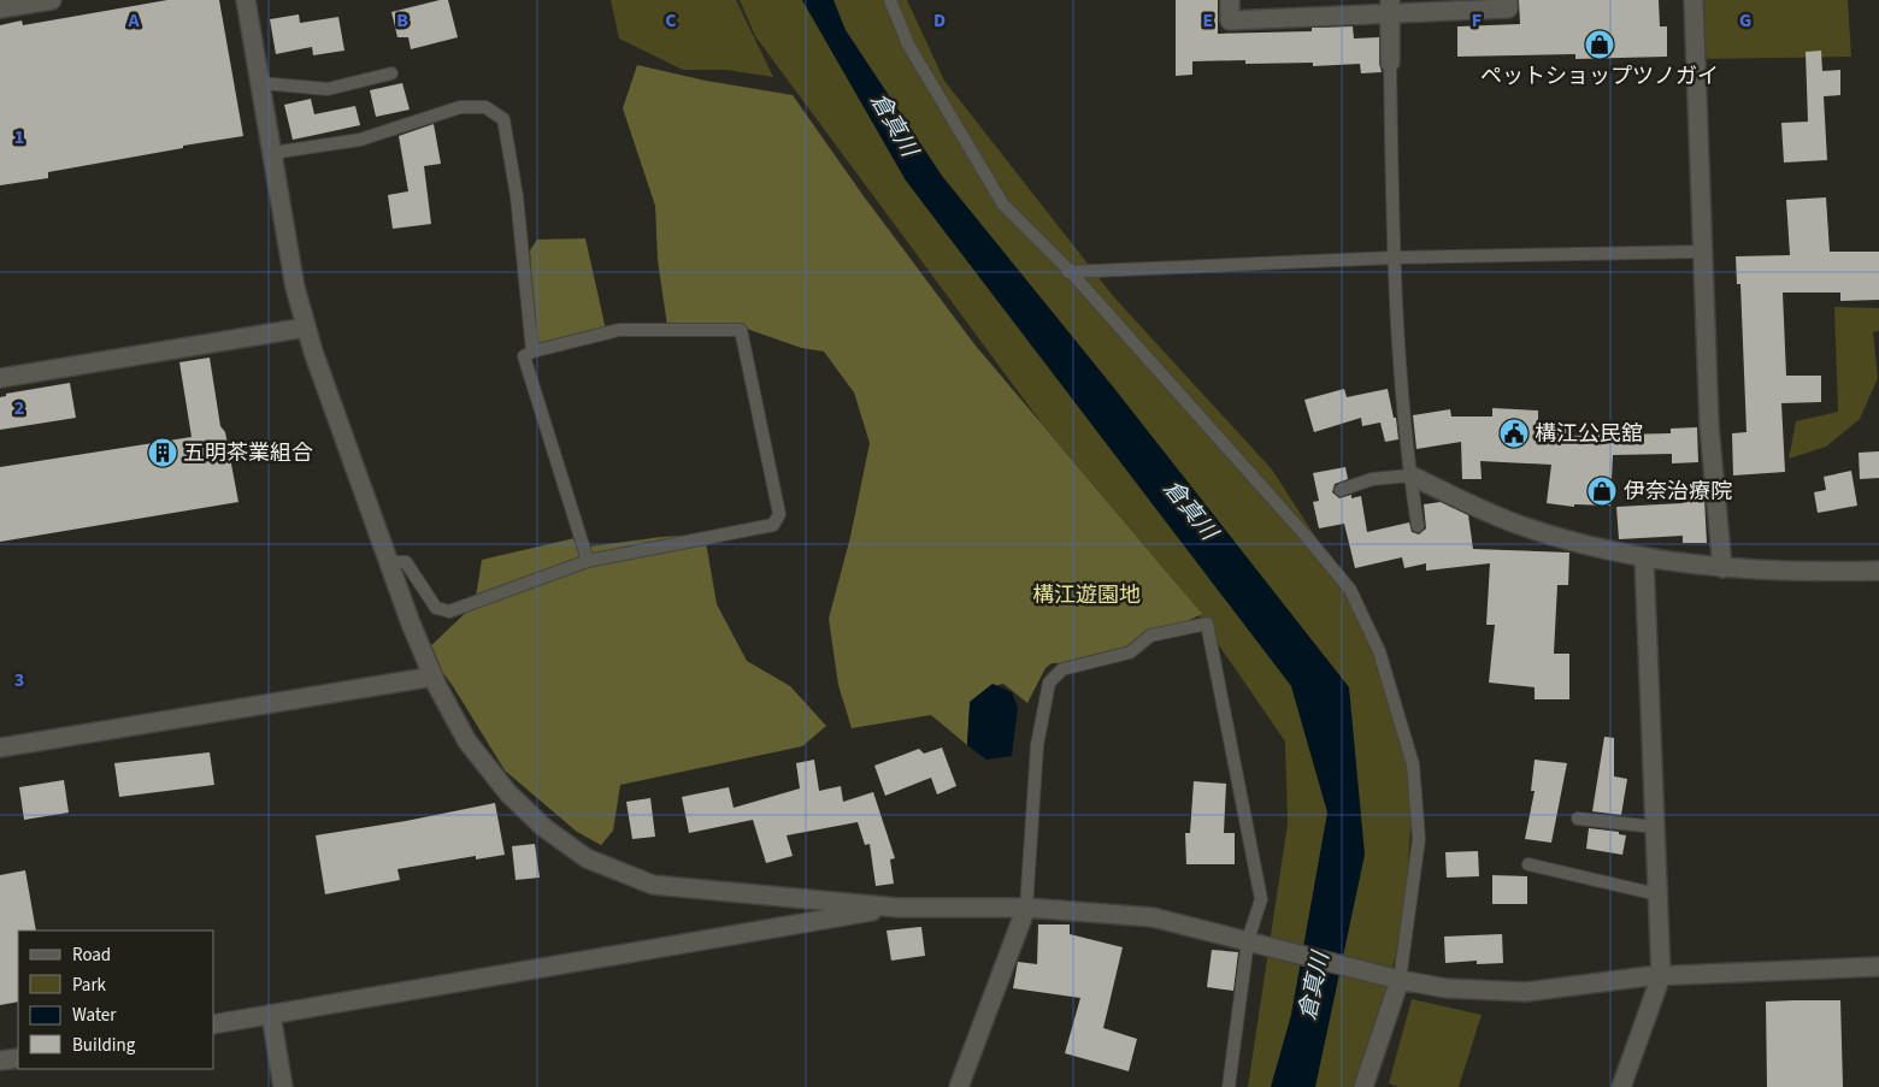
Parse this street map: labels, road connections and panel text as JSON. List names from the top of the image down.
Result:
{
  "water": ["倉真川"],
  "parks": ["構江遊園地"],
  "places": {
    "shop": ["ペットショップツノガイ", "伊奈治療院"],
    "public building": ["構江公民舘"],
    "building": ["五明茶業組合"]
  },
  "legend": [
    "Road",
    "Park",
    "Water",
    "Building"
  ],
  "grid": {
    "columns": [
      "A",
      "B",
      "C",
      "D",
      "E",
      "F",
      "G"
    ],
    "rows": ["1", "2", "3"]
  }
}
